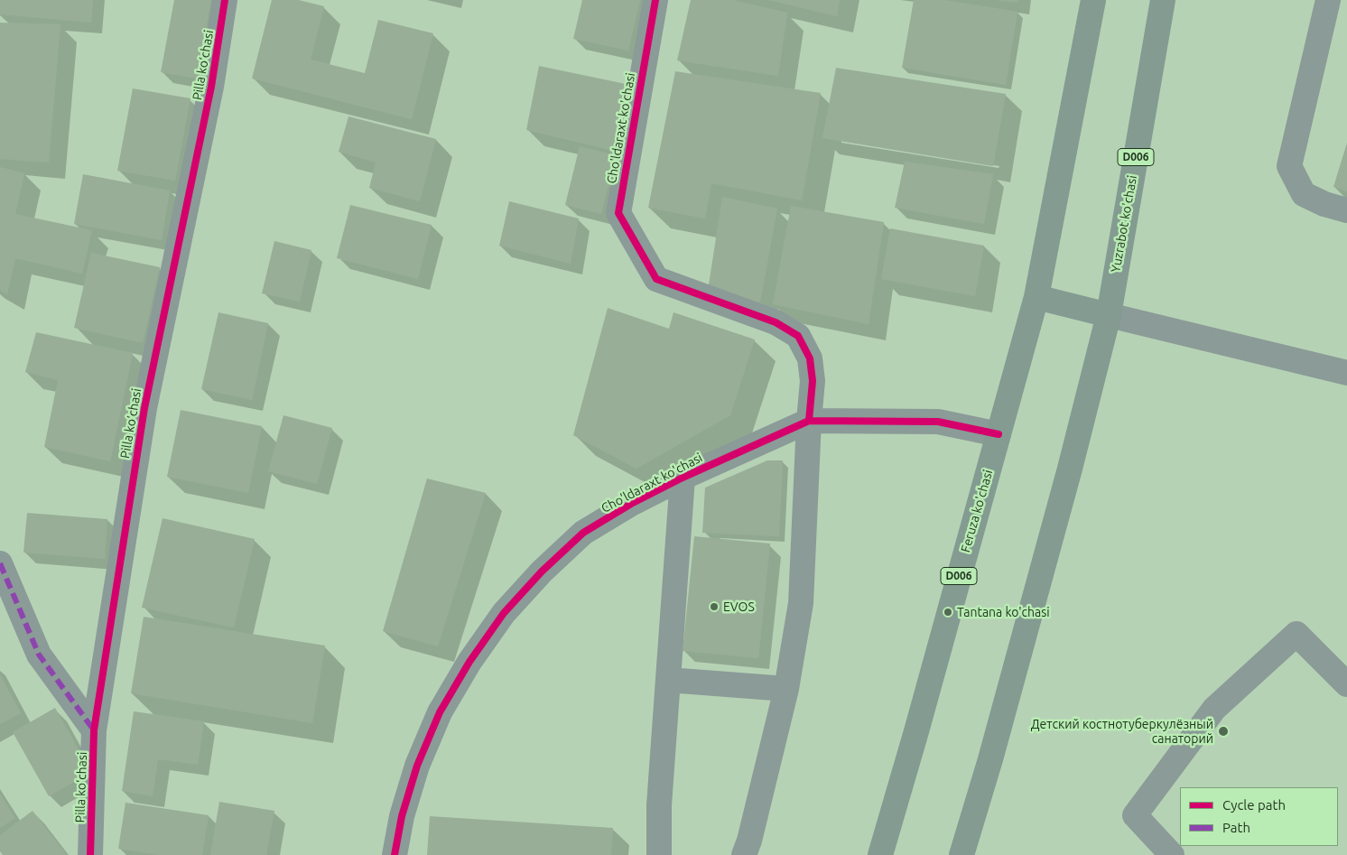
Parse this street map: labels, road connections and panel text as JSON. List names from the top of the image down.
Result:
{
  "streets": {
    "main road": ["D006", "Yuzrabot ko'chasi", "Feruza ko'chasi"],
    "street": ["Pilla ko‘chasi", "Cho'ldaraxt ko'chasi"]
  },
  "crossings": [
    ["Cho'ldaraxt ko'chasi", "Feruza ko'chasi"],
    ["D006", "Yuzrabot ko'chasi"],
    ["D006", "Feruza ko'chasi"]
  ],
  "places": ["EVOS", "Tantana ko'chasi", "Детский костнотуберкулёзный санаторий"],
  "legend": ["Cycle path", "Path"]
}
